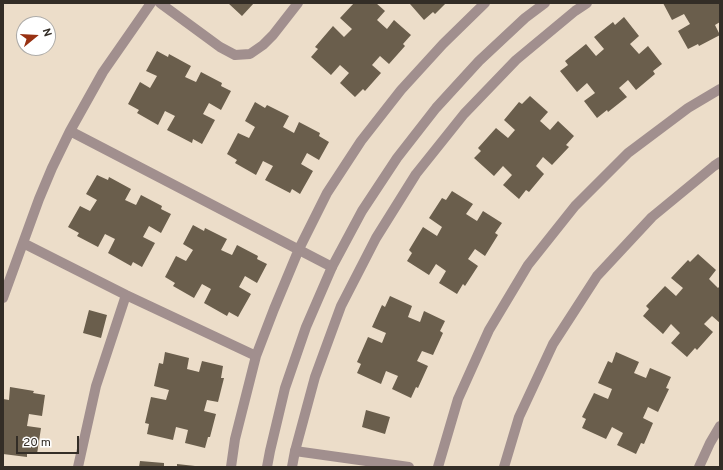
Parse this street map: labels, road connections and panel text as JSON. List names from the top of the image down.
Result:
{
  "scale_bar": "20 m",
  "north": "right"
}
